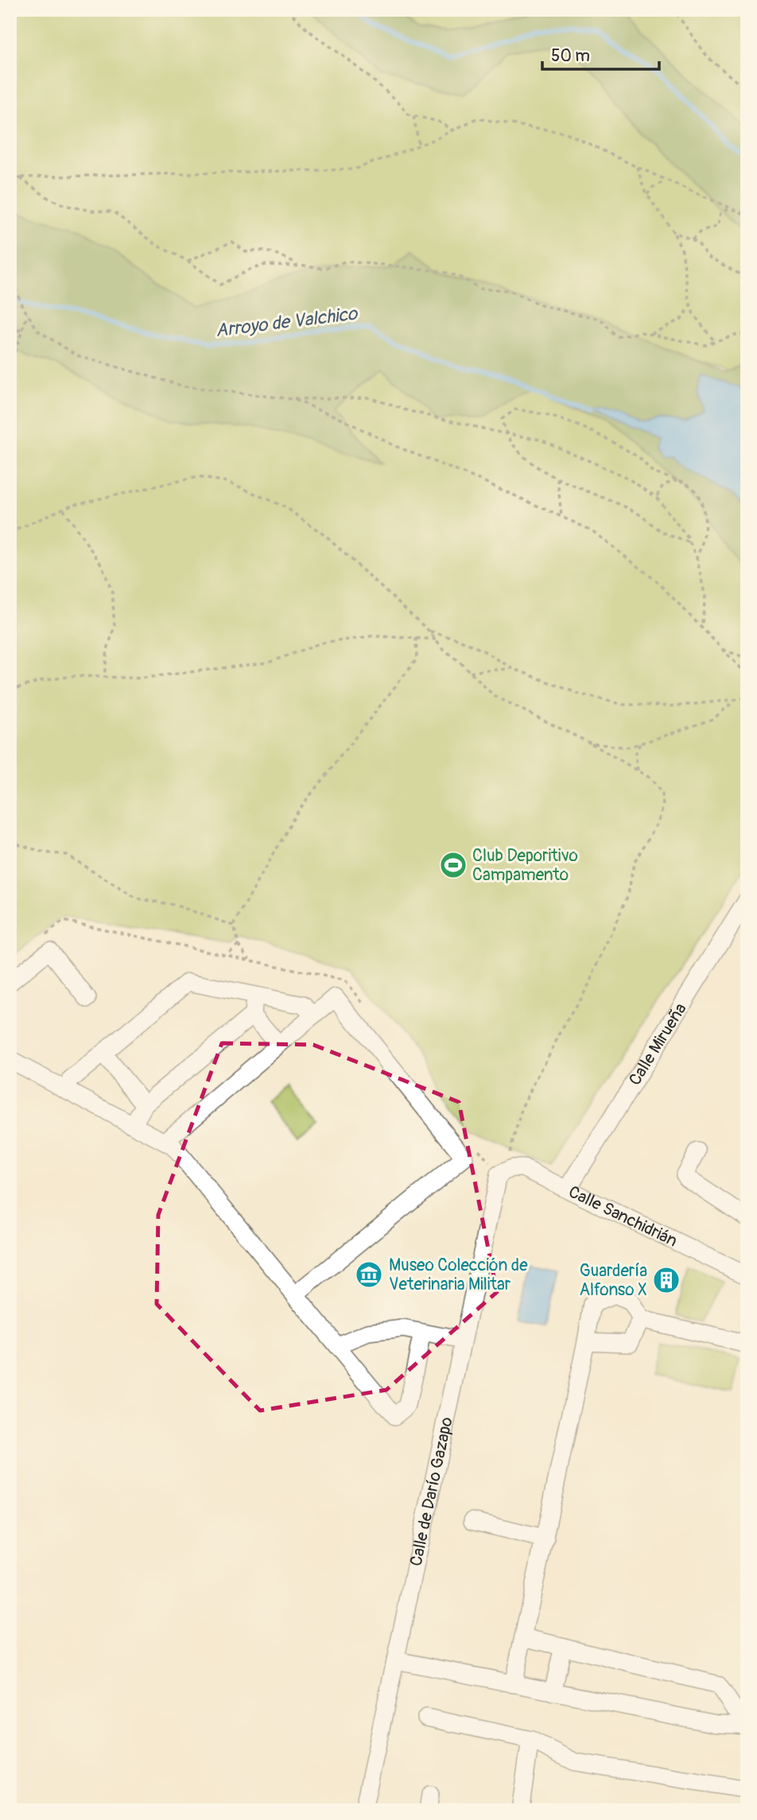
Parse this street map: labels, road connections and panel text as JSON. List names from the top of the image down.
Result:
{
  "streets": {
    "street": ["Calle Mirueña", "Calle Sanchidrián", "Calle de Darío Gazapo"]
  },
  "crossings": [
    ["Calle Mirueña", "Calle Sanchidrián"],
    ["Calle Sanchidrián", "Calle de Darío Gazapo"]
  ],
  "water": ["Arroyo de Valchico"],
  "places": {
    "sports": ["Club Deporitivo Campamento"],
    "museum": ["Museo Colección de Veterinaria Militar"],
    "building": ["Guardería Alfonso X"]
  },
  "scale_bar": "50 m"
}
